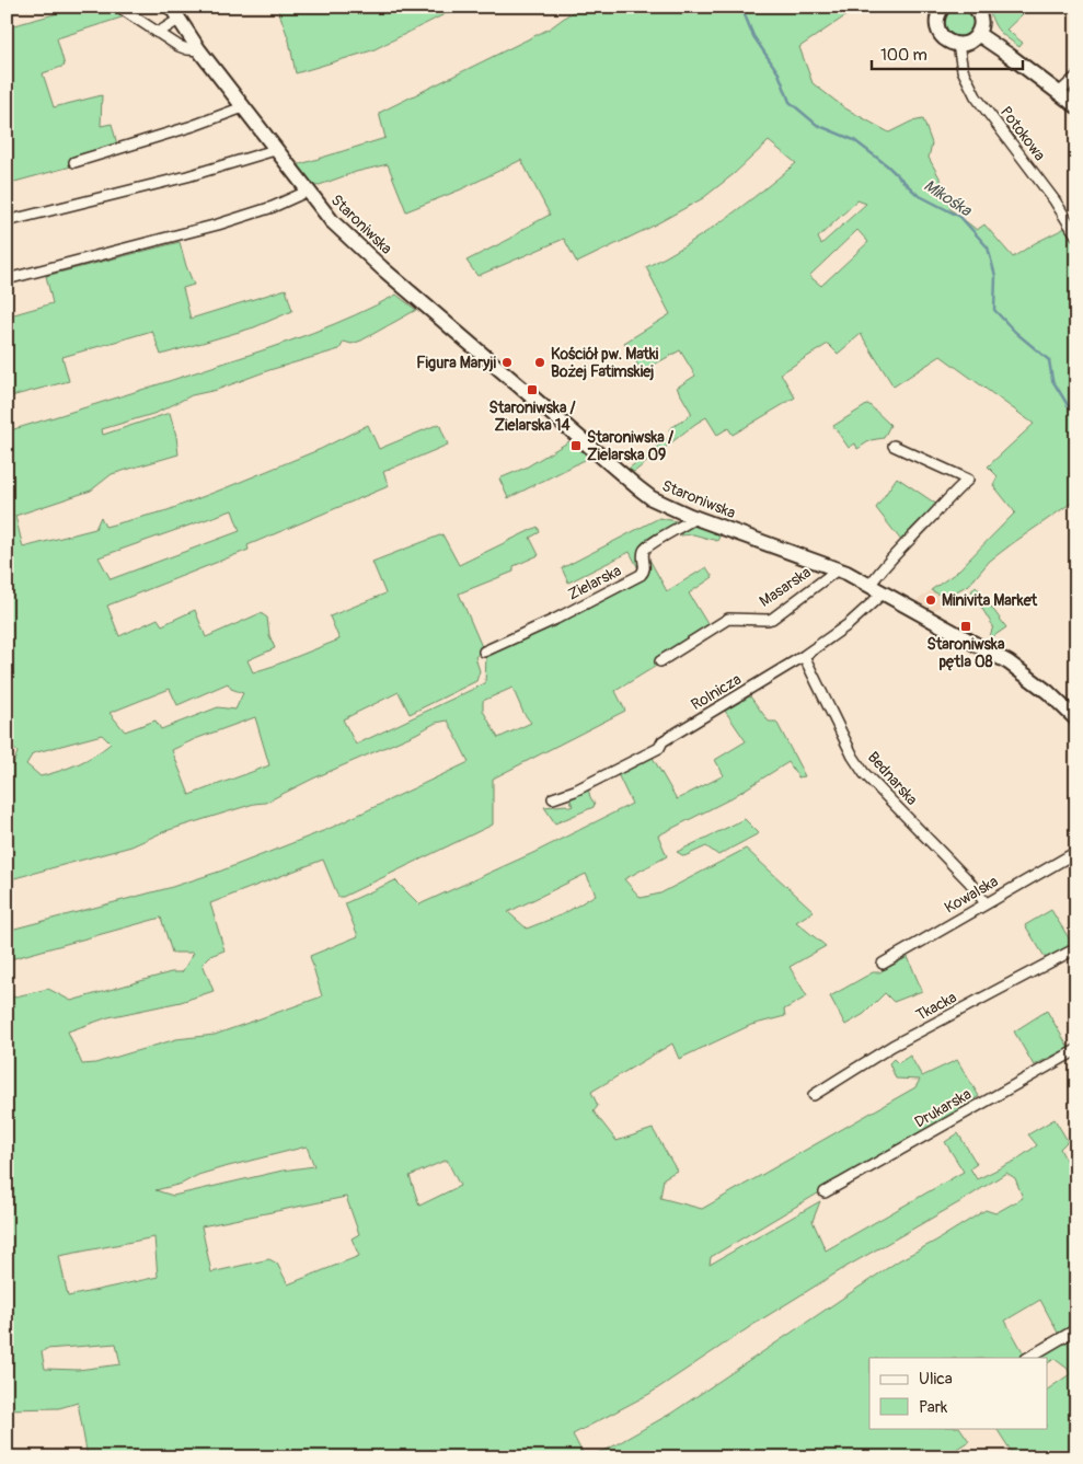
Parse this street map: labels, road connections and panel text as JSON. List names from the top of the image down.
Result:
{
  "streets": {
    "street": [
      "Potokowa",
      "Staroniwska",
      "Zielarska",
      "Masarska",
      "Rolnicza",
      "Bednarska",
      "Kowalska",
      "Tkacka",
      "Drukarska"
    ]
  },
  "crossings": [
    ["Staroniwska", "Zielarska"],
    ["Staroniwska", "Masarska"],
    ["Staroniwska", "Rolnicza"],
    ["Rolnicza", "Bednarska"],
    ["Bednarska", "Kowalska"]
  ],
  "water": ["Mikośka"],
  "places": {
    "other": ["Figura Maryji", "Kościół pw. Matki Bożej Fatimskiej", "Minivita Market"],
    "transit": ["Staroniwska / Zielarska 14", "Staroniwska / Zielarska 09", "Staroniwska pętla 08"]
  },
  "legend": ["Ulica", "Park"],
  "scale_bar": "100 m"
}
